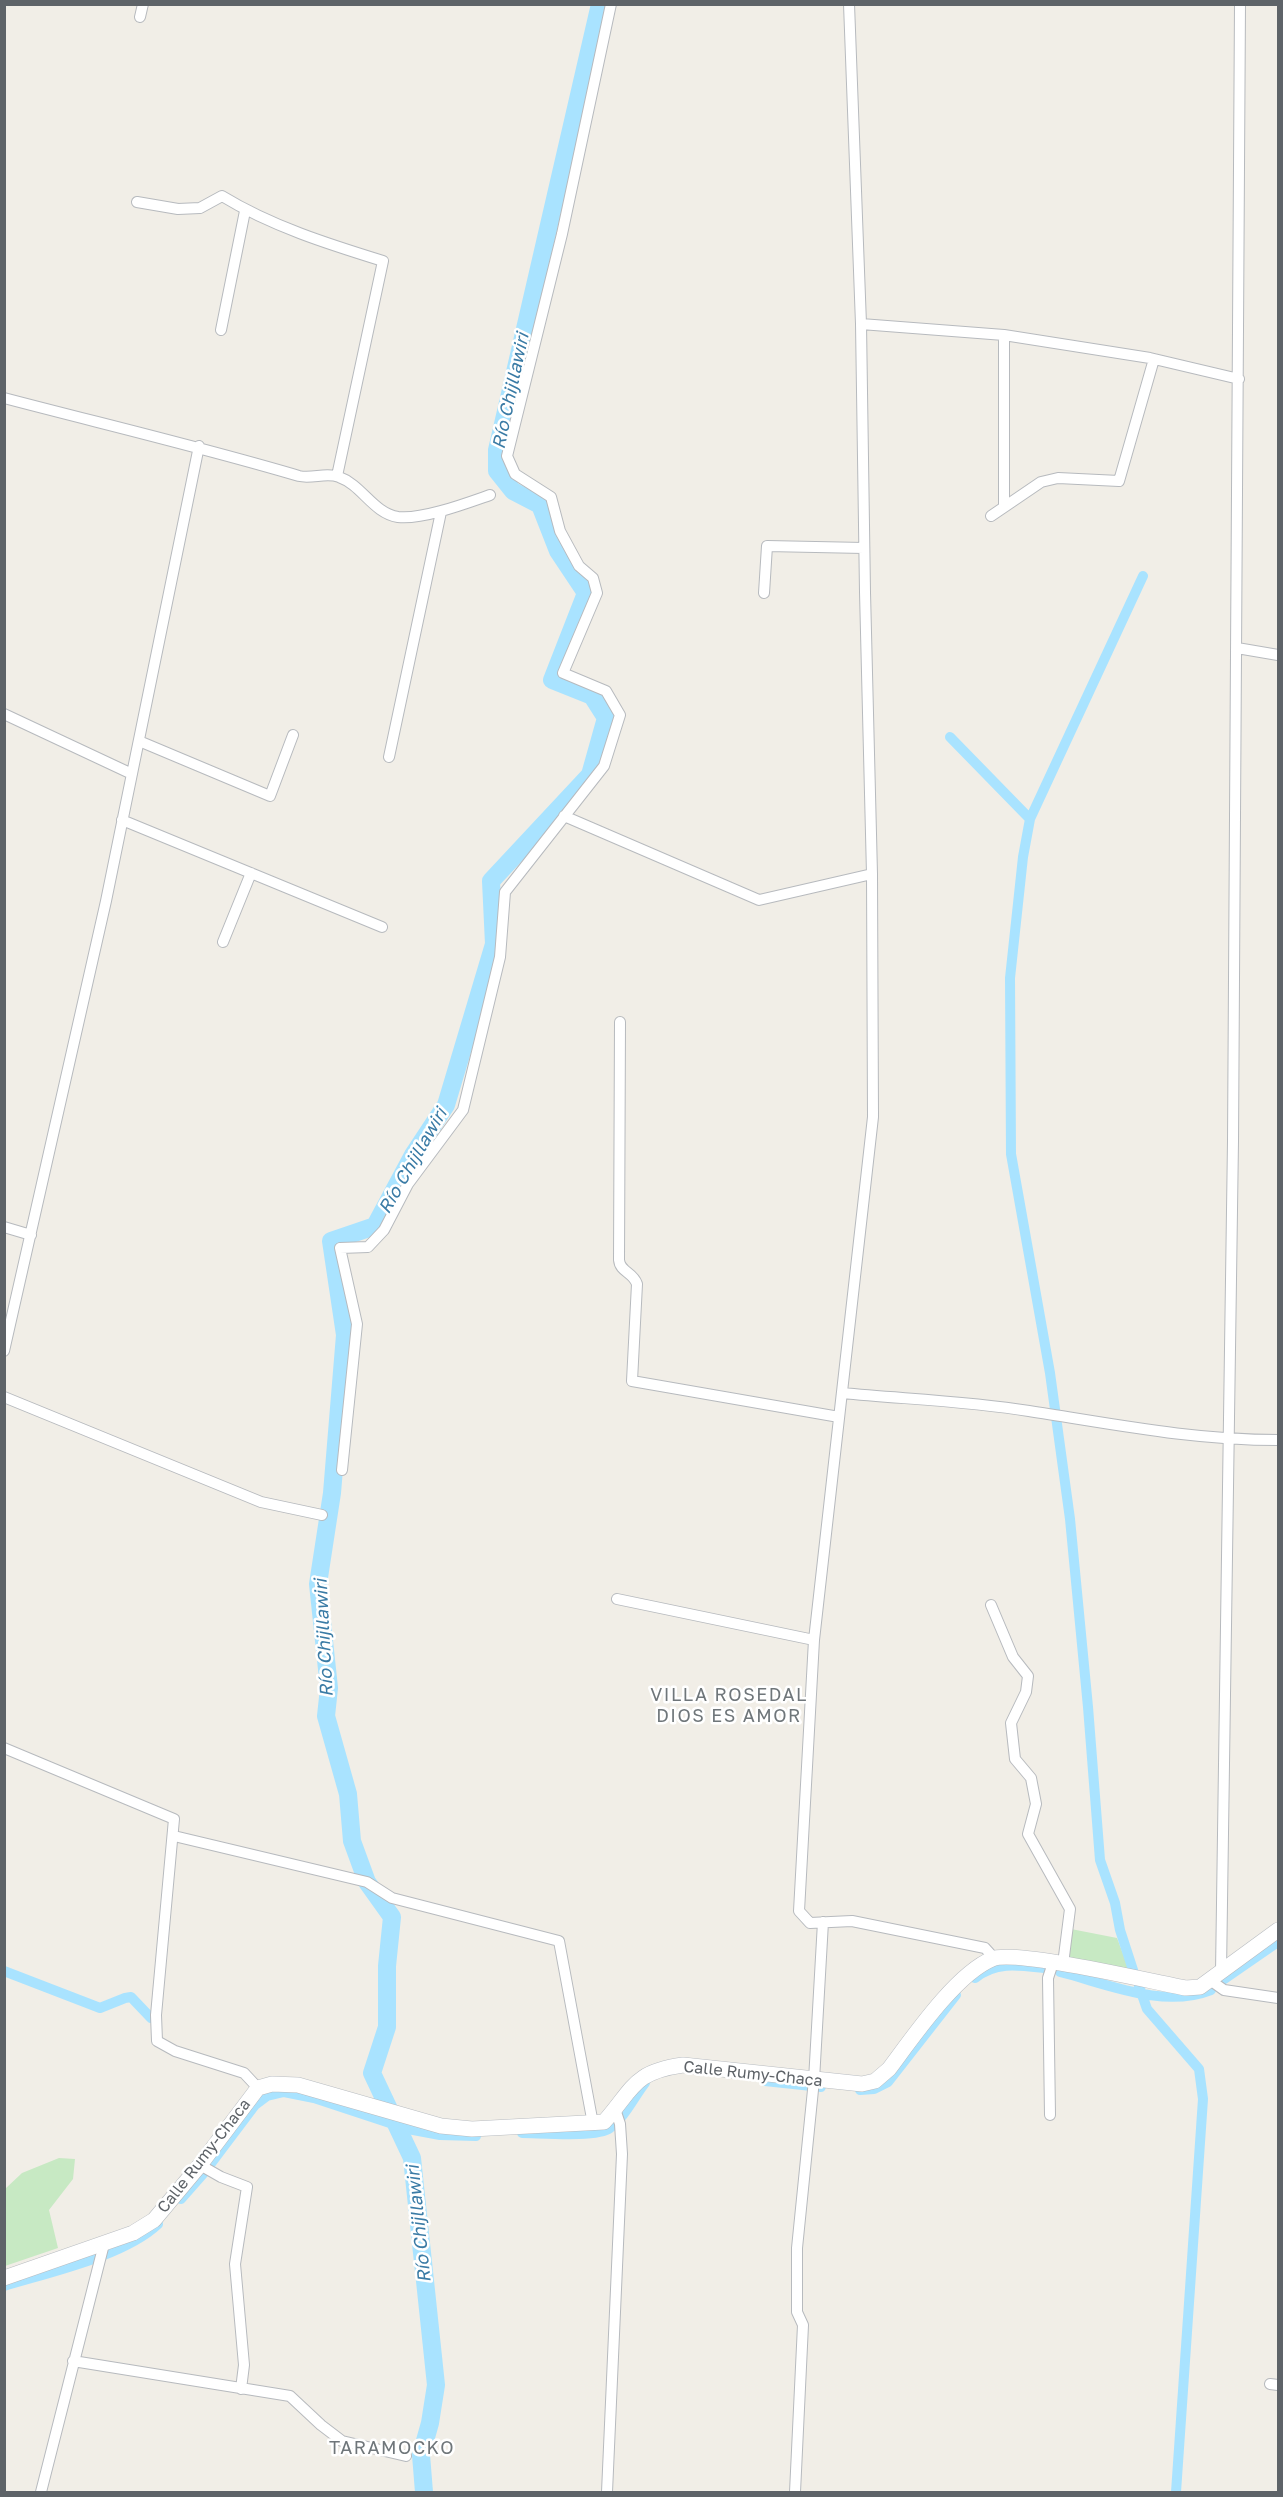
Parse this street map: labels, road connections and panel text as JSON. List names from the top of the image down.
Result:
{
  "streets": {
    "street": ["Calle Rumy-Chaca"]
  },
  "districts": ["VILLA ROSEDAL DIOS ES AMOR", "TARAMOCKO"],
  "water": ["Río Chijllawiri"]
}
